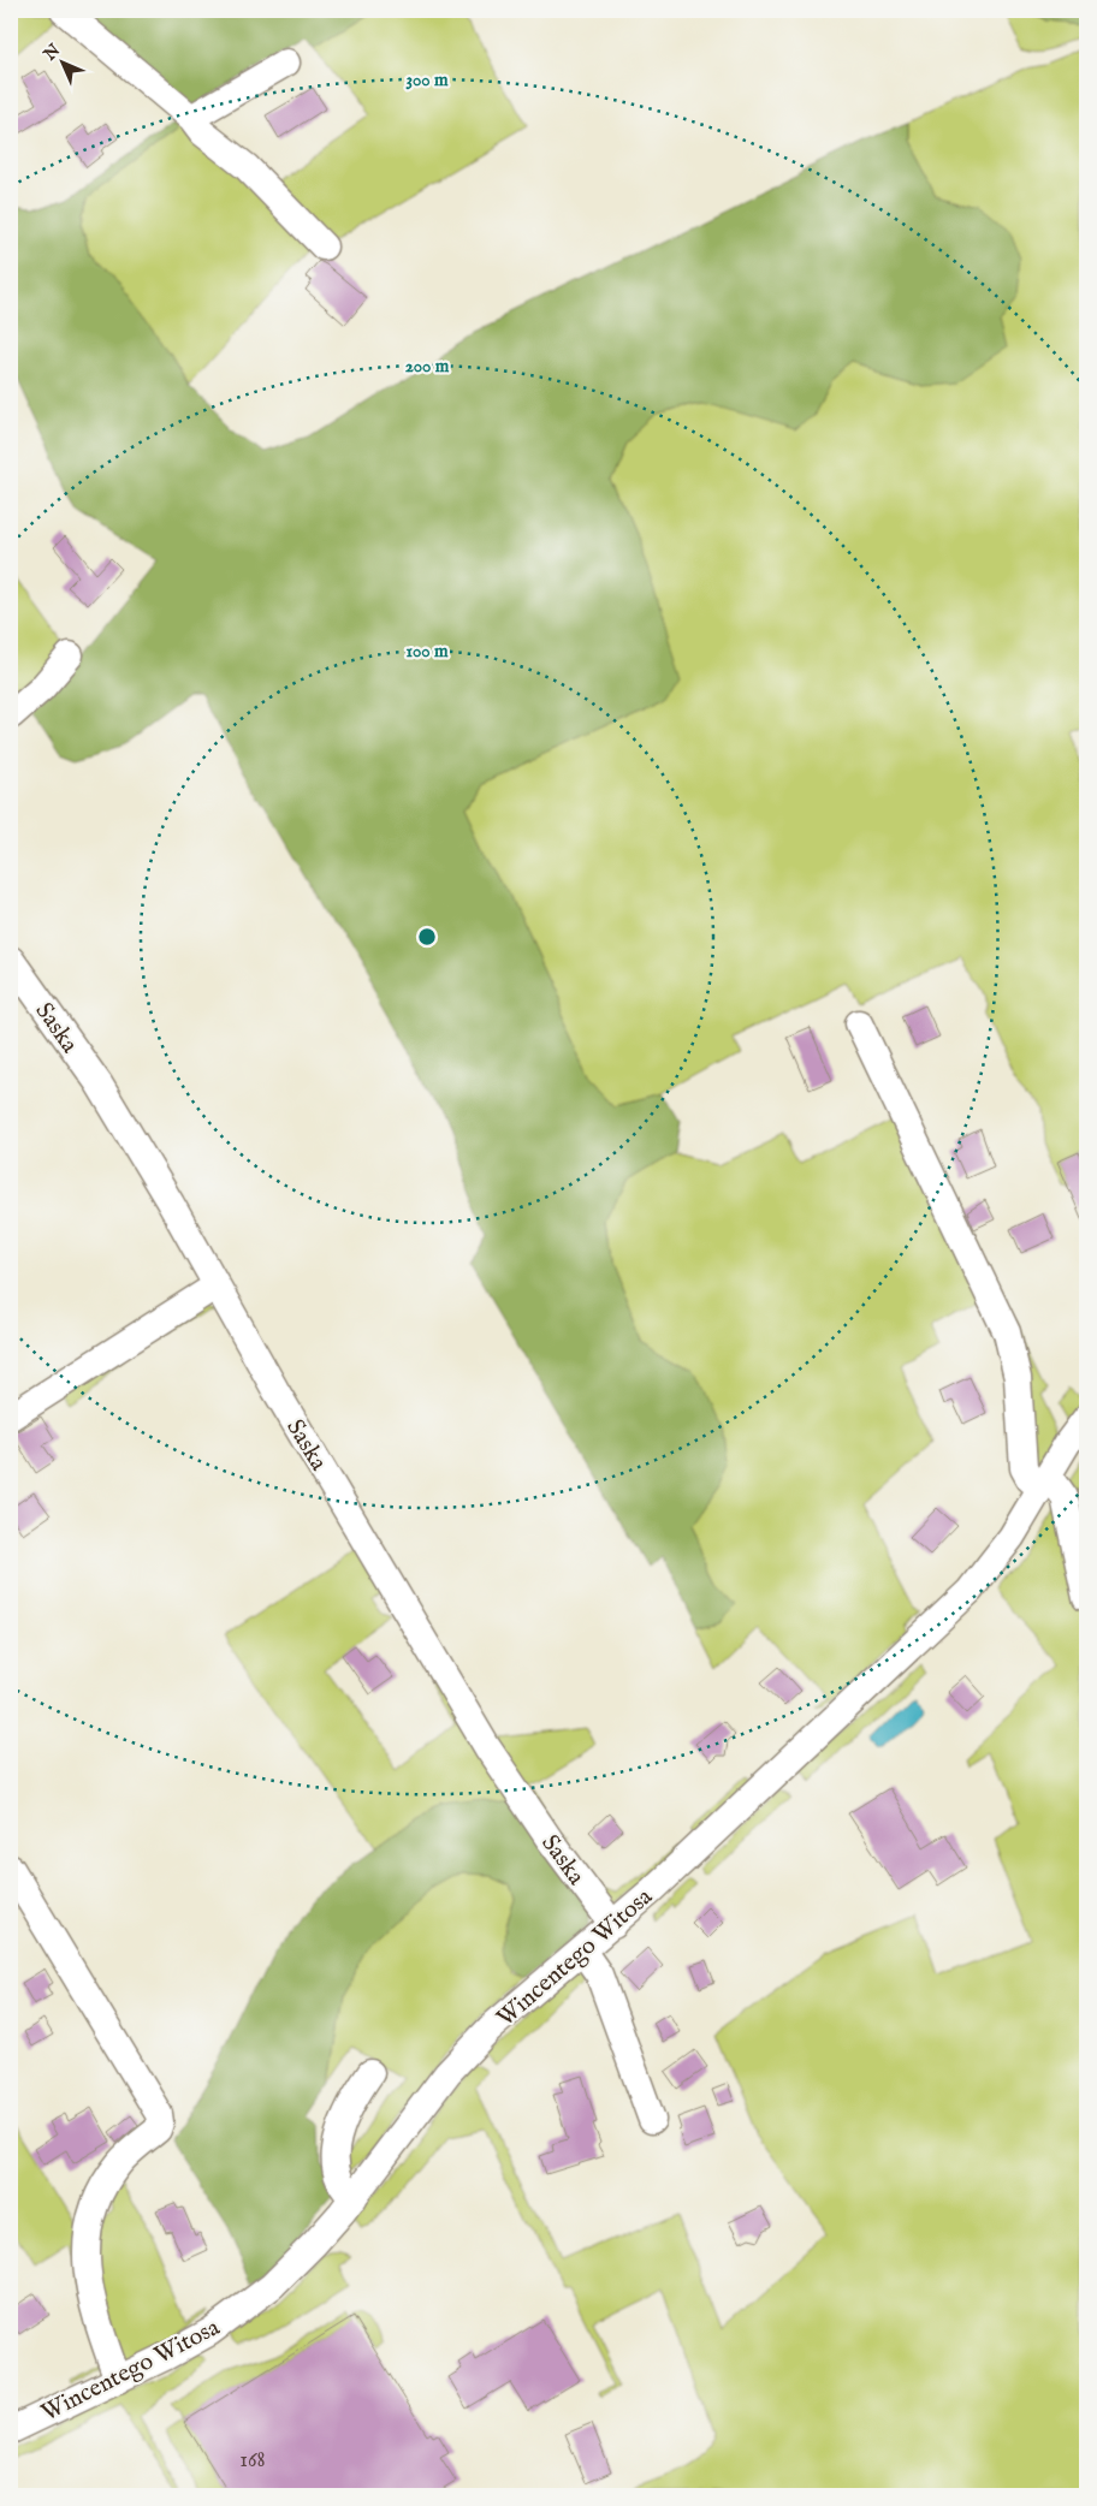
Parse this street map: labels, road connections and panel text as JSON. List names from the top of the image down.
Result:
{
  "streets": {
    "street": ["Saska", "Wincentego Witosa"]
  },
  "crossings": [
    ["Saska", "Wincentego Witosa"]
  ],
  "house_numbers": ["168"],
  "north": "top left",
  "rings": ["300 m", "200 m", "100 m"]
}
